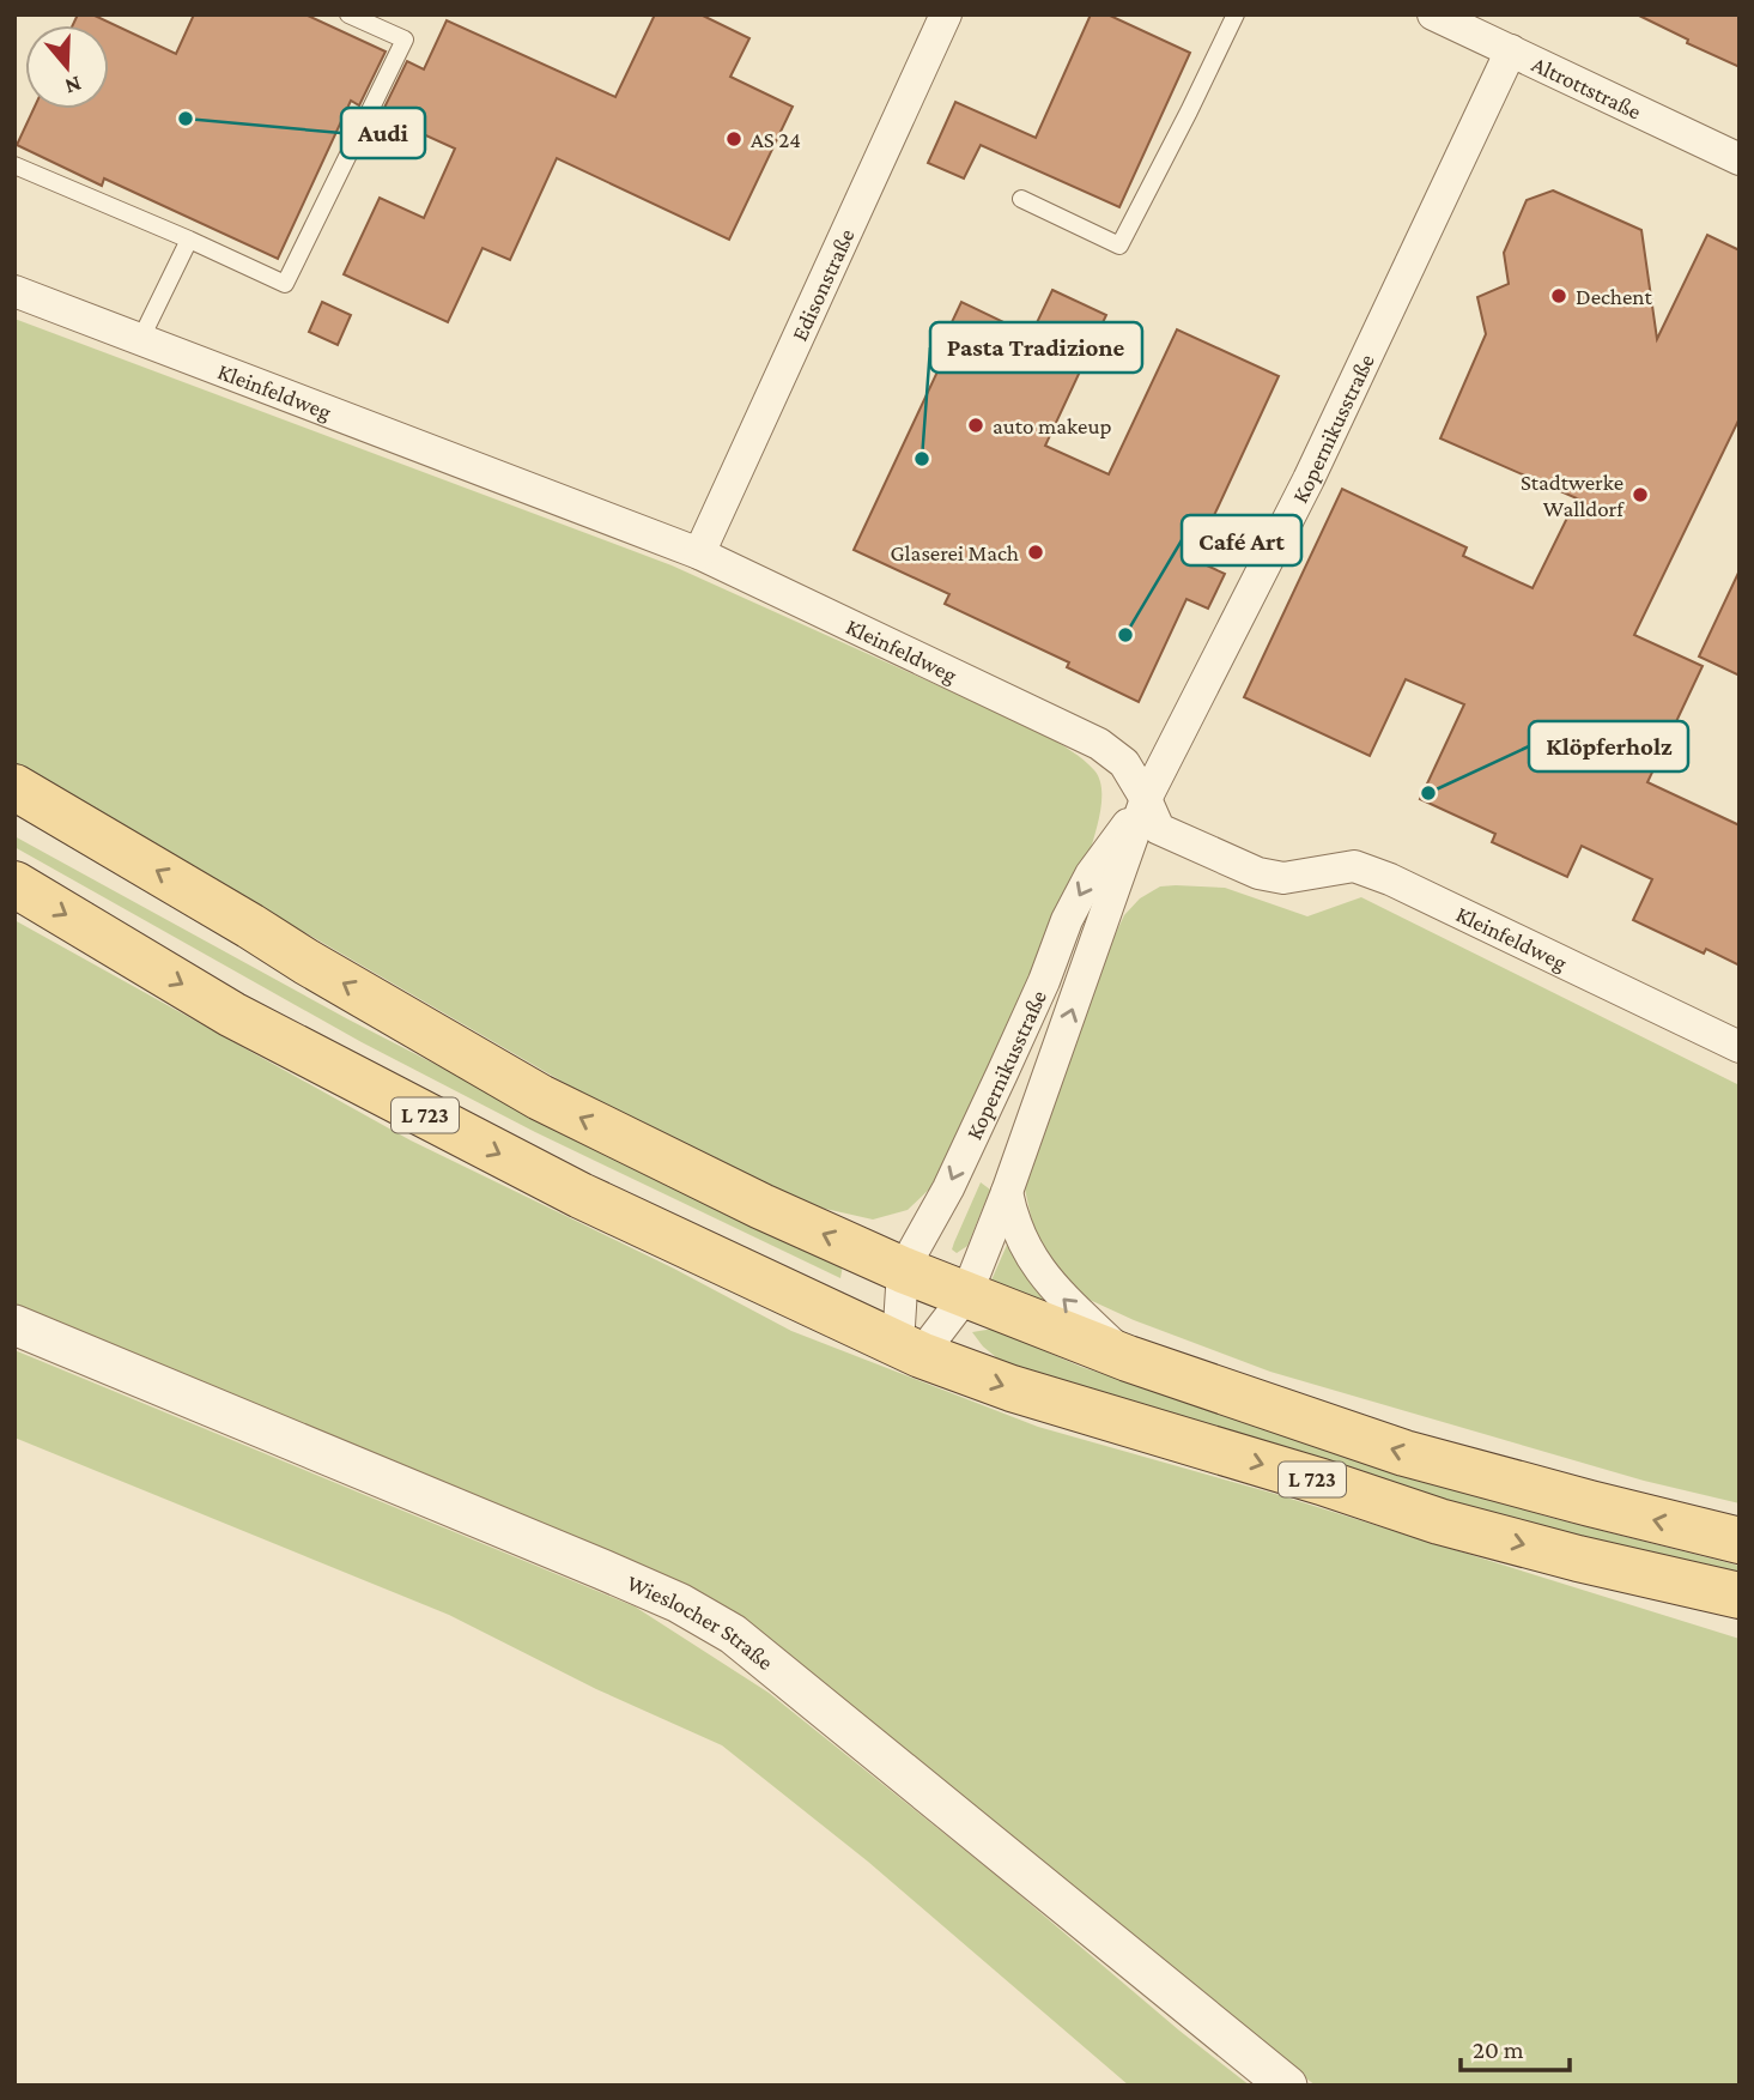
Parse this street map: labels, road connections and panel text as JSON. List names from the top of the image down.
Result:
{
  "streets": {
    "main road": ["L 723"],
    "street": [
      "Altrottstraße",
      "Edisonstraße",
      "Kleinfeldweg",
      "Kopernikusstraße",
      "Wieslocher Straße"
    ]
  },
  "crossings": [
    ["Altrottstraße", "Kopernikusstraße"],
    ["Edisonstraße", "Kleinfeldweg"],
    ["Kleinfeldweg", "Kopernikusstraße"],
    ["Kopernikusstraße", "L 723"]
  ],
  "places": [
    "Audi",
    "AS 24",
    "Dechent",
    "auto makeup",
    "Pasta Tradizione",
    "Stadtwerke Walldorf",
    "Glaserei Mach",
    "Café Art",
    "Klöpferholz"
  ],
  "scale_bar": "20 m",
  "north": "bottom"
}
